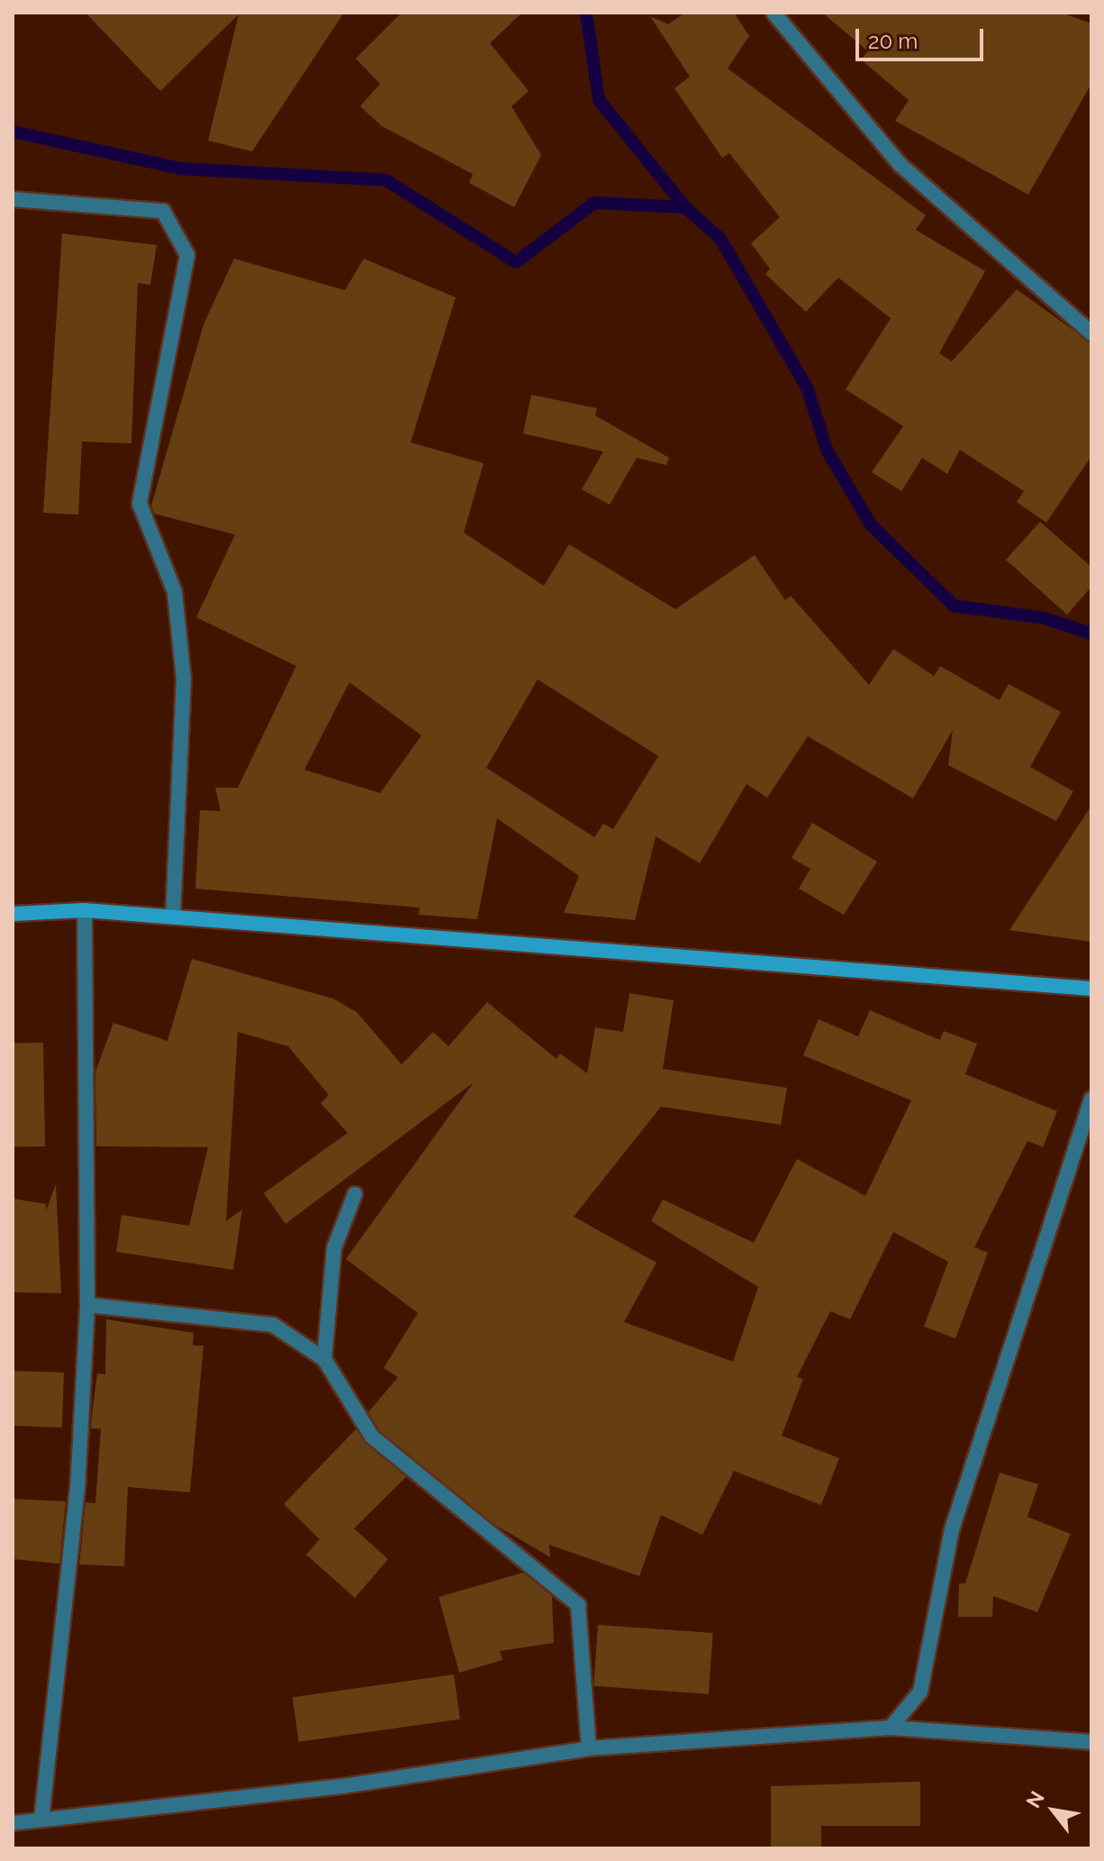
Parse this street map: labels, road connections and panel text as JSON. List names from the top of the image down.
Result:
{
  "scale_bar": "20 m",
  "north": "top left"
}
